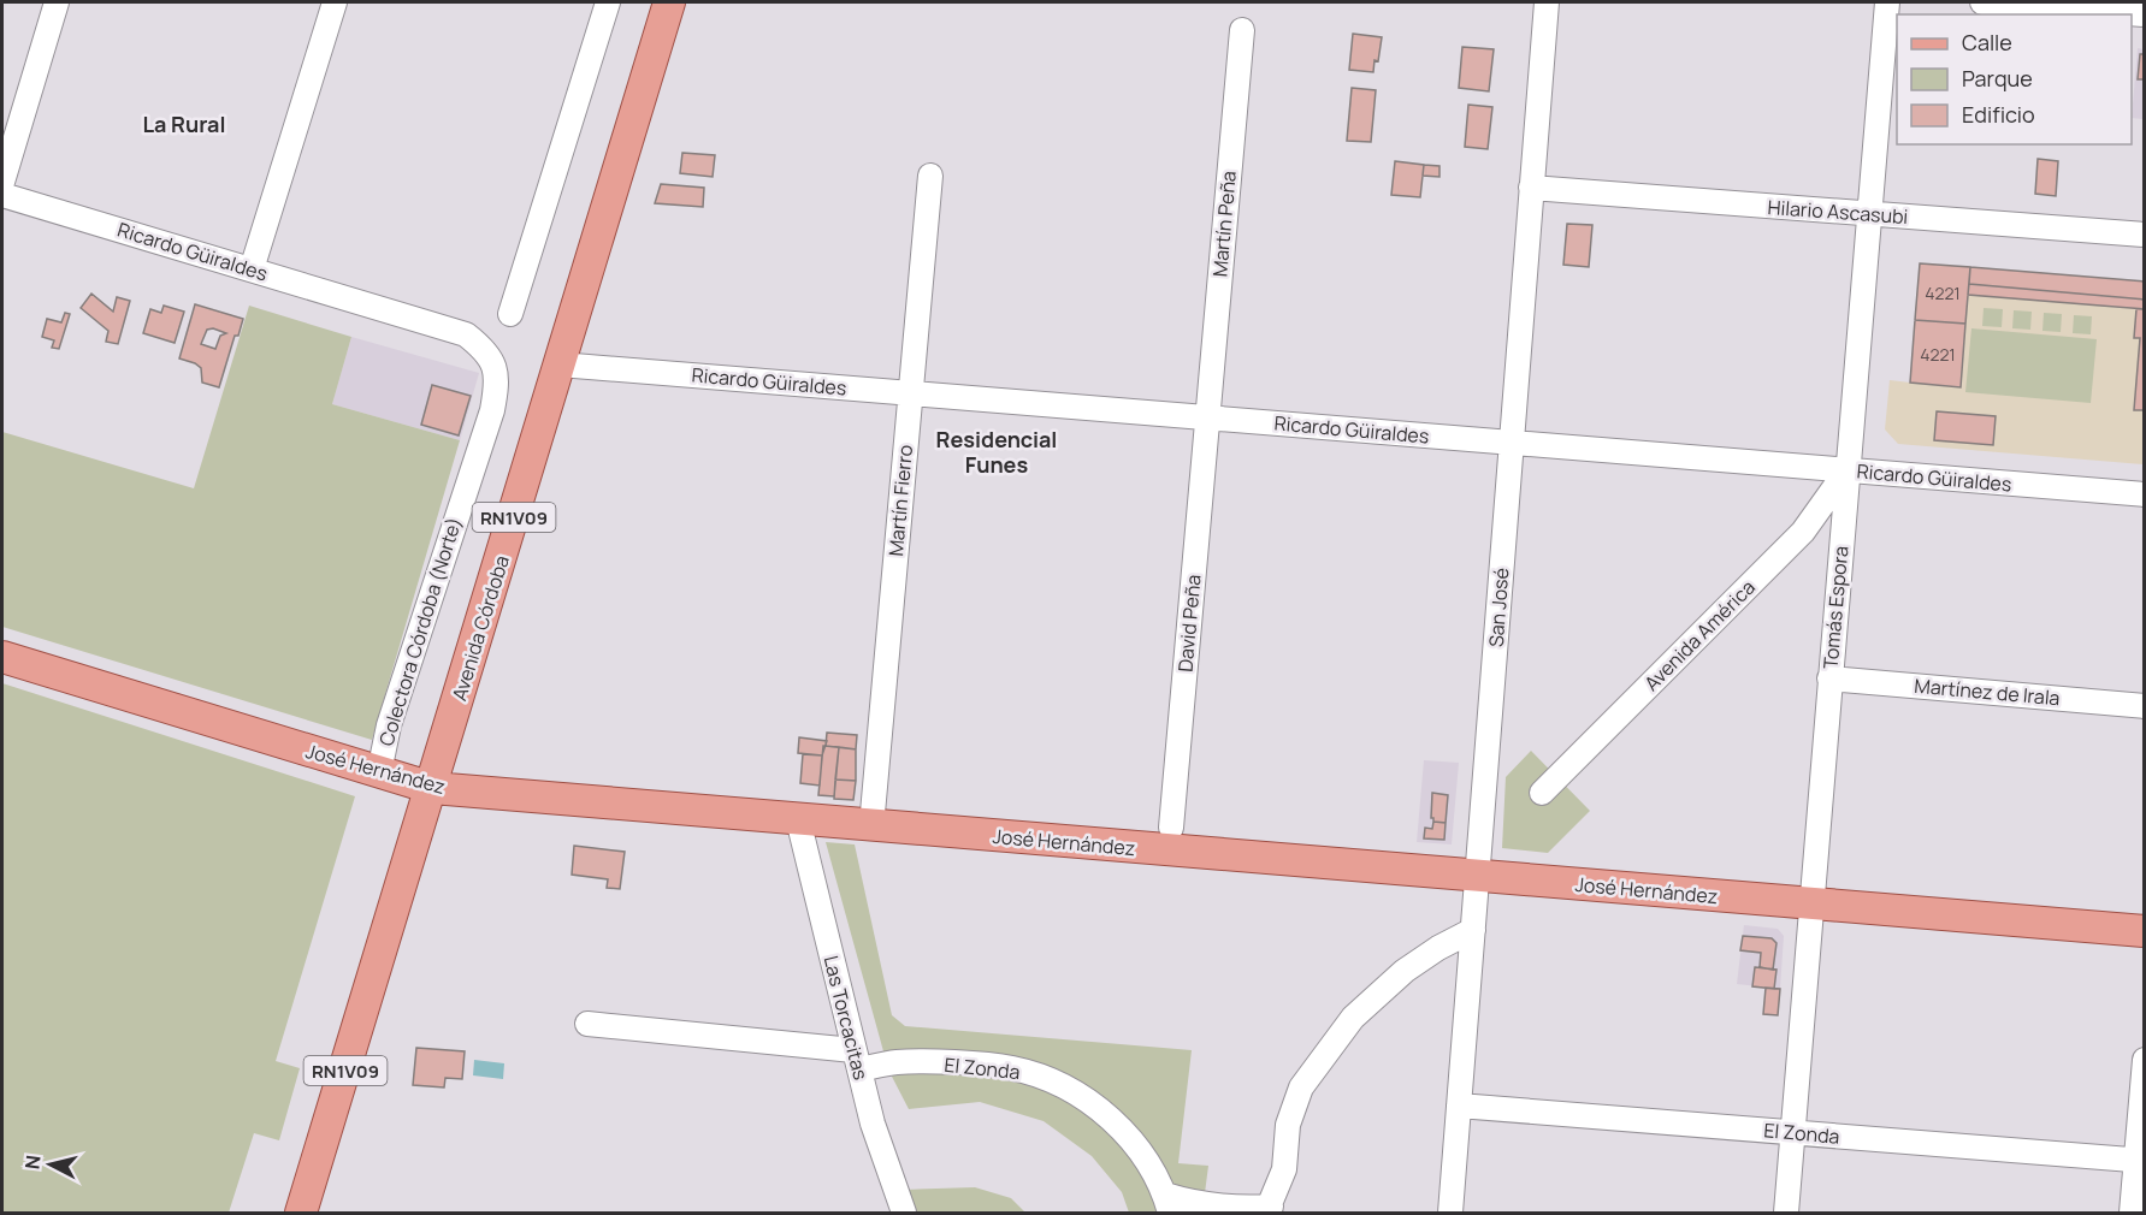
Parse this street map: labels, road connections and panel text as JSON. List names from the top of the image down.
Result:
{
  "streets": {
    "main road": ["RN1V09", "Avenida Córdoba", "José Hernández"],
    "street": [
      "Hilario Ascasubi",
      "Martín Peña",
      "Ricardo Güiraldes",
      "Martín Fierro",
      "San José",
      "Tomás Espora",
      "David Peña",
      "Colectora Córdoba (Norte)",
      "Avenida América",
      "Martínez de Irala",
      "Las Torcacitas",
      "El Zonda"
    ]
  },
  "crossings": [
    ["Hilario Ascasubi", "San José"],
    ["Hilario Ascasubi", "Tomás Espora"],
    ["Martín Peña", "Ricardo Güiraldes"],
    ["Martín Peña", "David Peña"],
    ["Ricardo Güiraldes", "Martín Fierro"],
    ["Ricardo Güiraldes", "San José"],
    ["Ricardo Güiraldes", "Tomás Espora"],
    ["Ricardo Güiraldes", "David Peña"],
    ["Ricardo Güiraldes", "Avenida Córdoba"],
    ["Ricardo Güiraldes", "Colectora Córdoba (Norte)"],
    ["Ricardo Güiraldes", "Avenida América"],
    ["Martín Fierro", "José Hernández"],
    ["San José", "José Hernández"],
    ["San José", "El Zonda"],
    ["Tomás Espora", "Avenida América"],
    ["Tomás Espora", "Martínez de Irala"],
    ["Tomás Espora", "José Hernández"],
    ["Tomás Espora", "El Zonda"],
    ["Avenida Córdoba", "José Hernández"],
    ["Colectora Córdoba (Norte)", "José Hernández"],
    ["José Hernández", "Las Torcacitas"],
    ["Las Torcacitas", "El Zonda"]
  ],
  "districts": ["La Rural", "Residencial Funes"],
  "house_numbers": ["4221", "4221"],
  "legend": ["Calle", "Parque", "Edificio"],
  "north": "left"
}
